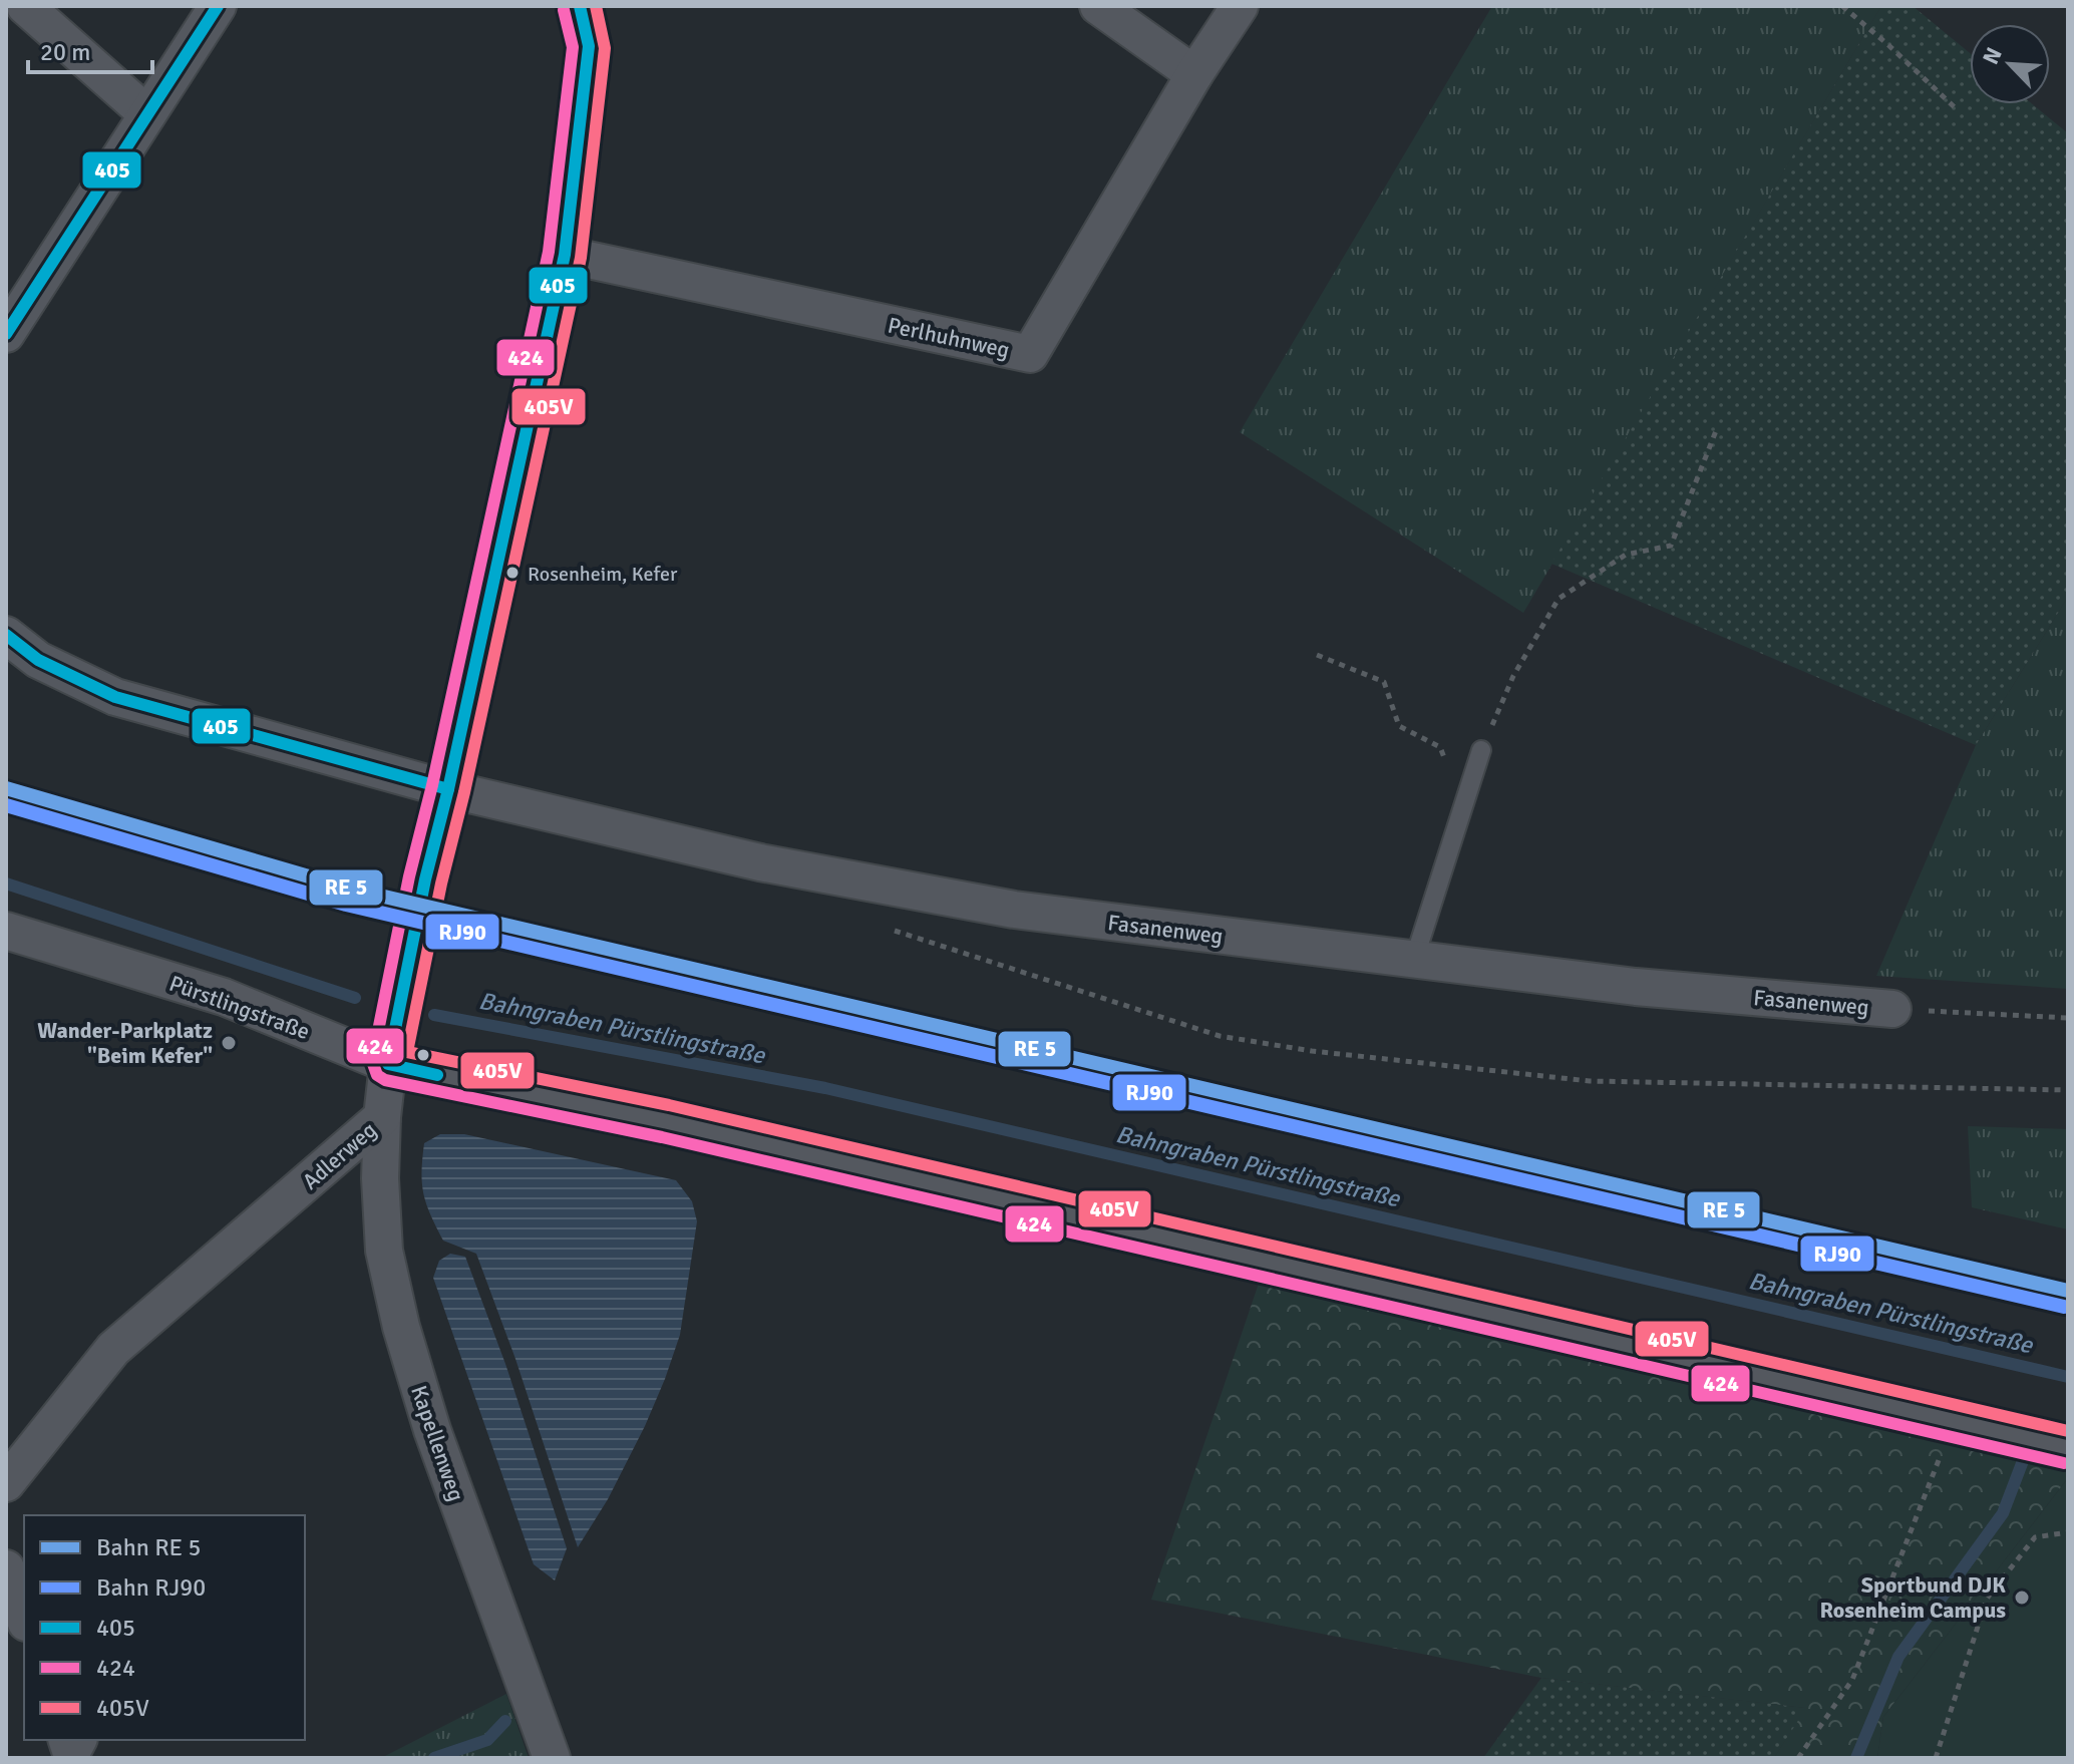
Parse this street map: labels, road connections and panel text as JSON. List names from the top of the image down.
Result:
{
  "streets": {
    "street": [
      "Perlhuhnweg",
      "Fasanenweg",
      "Pürstlingstraße",
      "Adlerweg",
      "Kapellenweg"
    ]
  },
  "crossings": [
    ["Perlhuhnweg", "Adlerweg"],
    ["Fasanenweg", "Adlerweg"],
    ["Pürstlingstraße", "Adlerweg"],
    ["Adlerweg", "Kapellenweg"]
  ],
  "water": ["Bahngraben Pürstlingstraße"],
  "places": ["Rosenheim, Kefer", "Wander-Parkplatz \"Beim Kefer\"", "Sportbund DJK Rosenheim Campus"],
  "lines": [
    "transit line 405",
    "transit line 405V",
    "transit line 424",
    "rail line RJ90"
  ],
  "legend": [
    "Bahn RE 5",
    "Bahn RJ90",
    "405",
    "424",
    "405V"
  ],
  "scale_bar": "20 m",
  "north": "top left"
}
